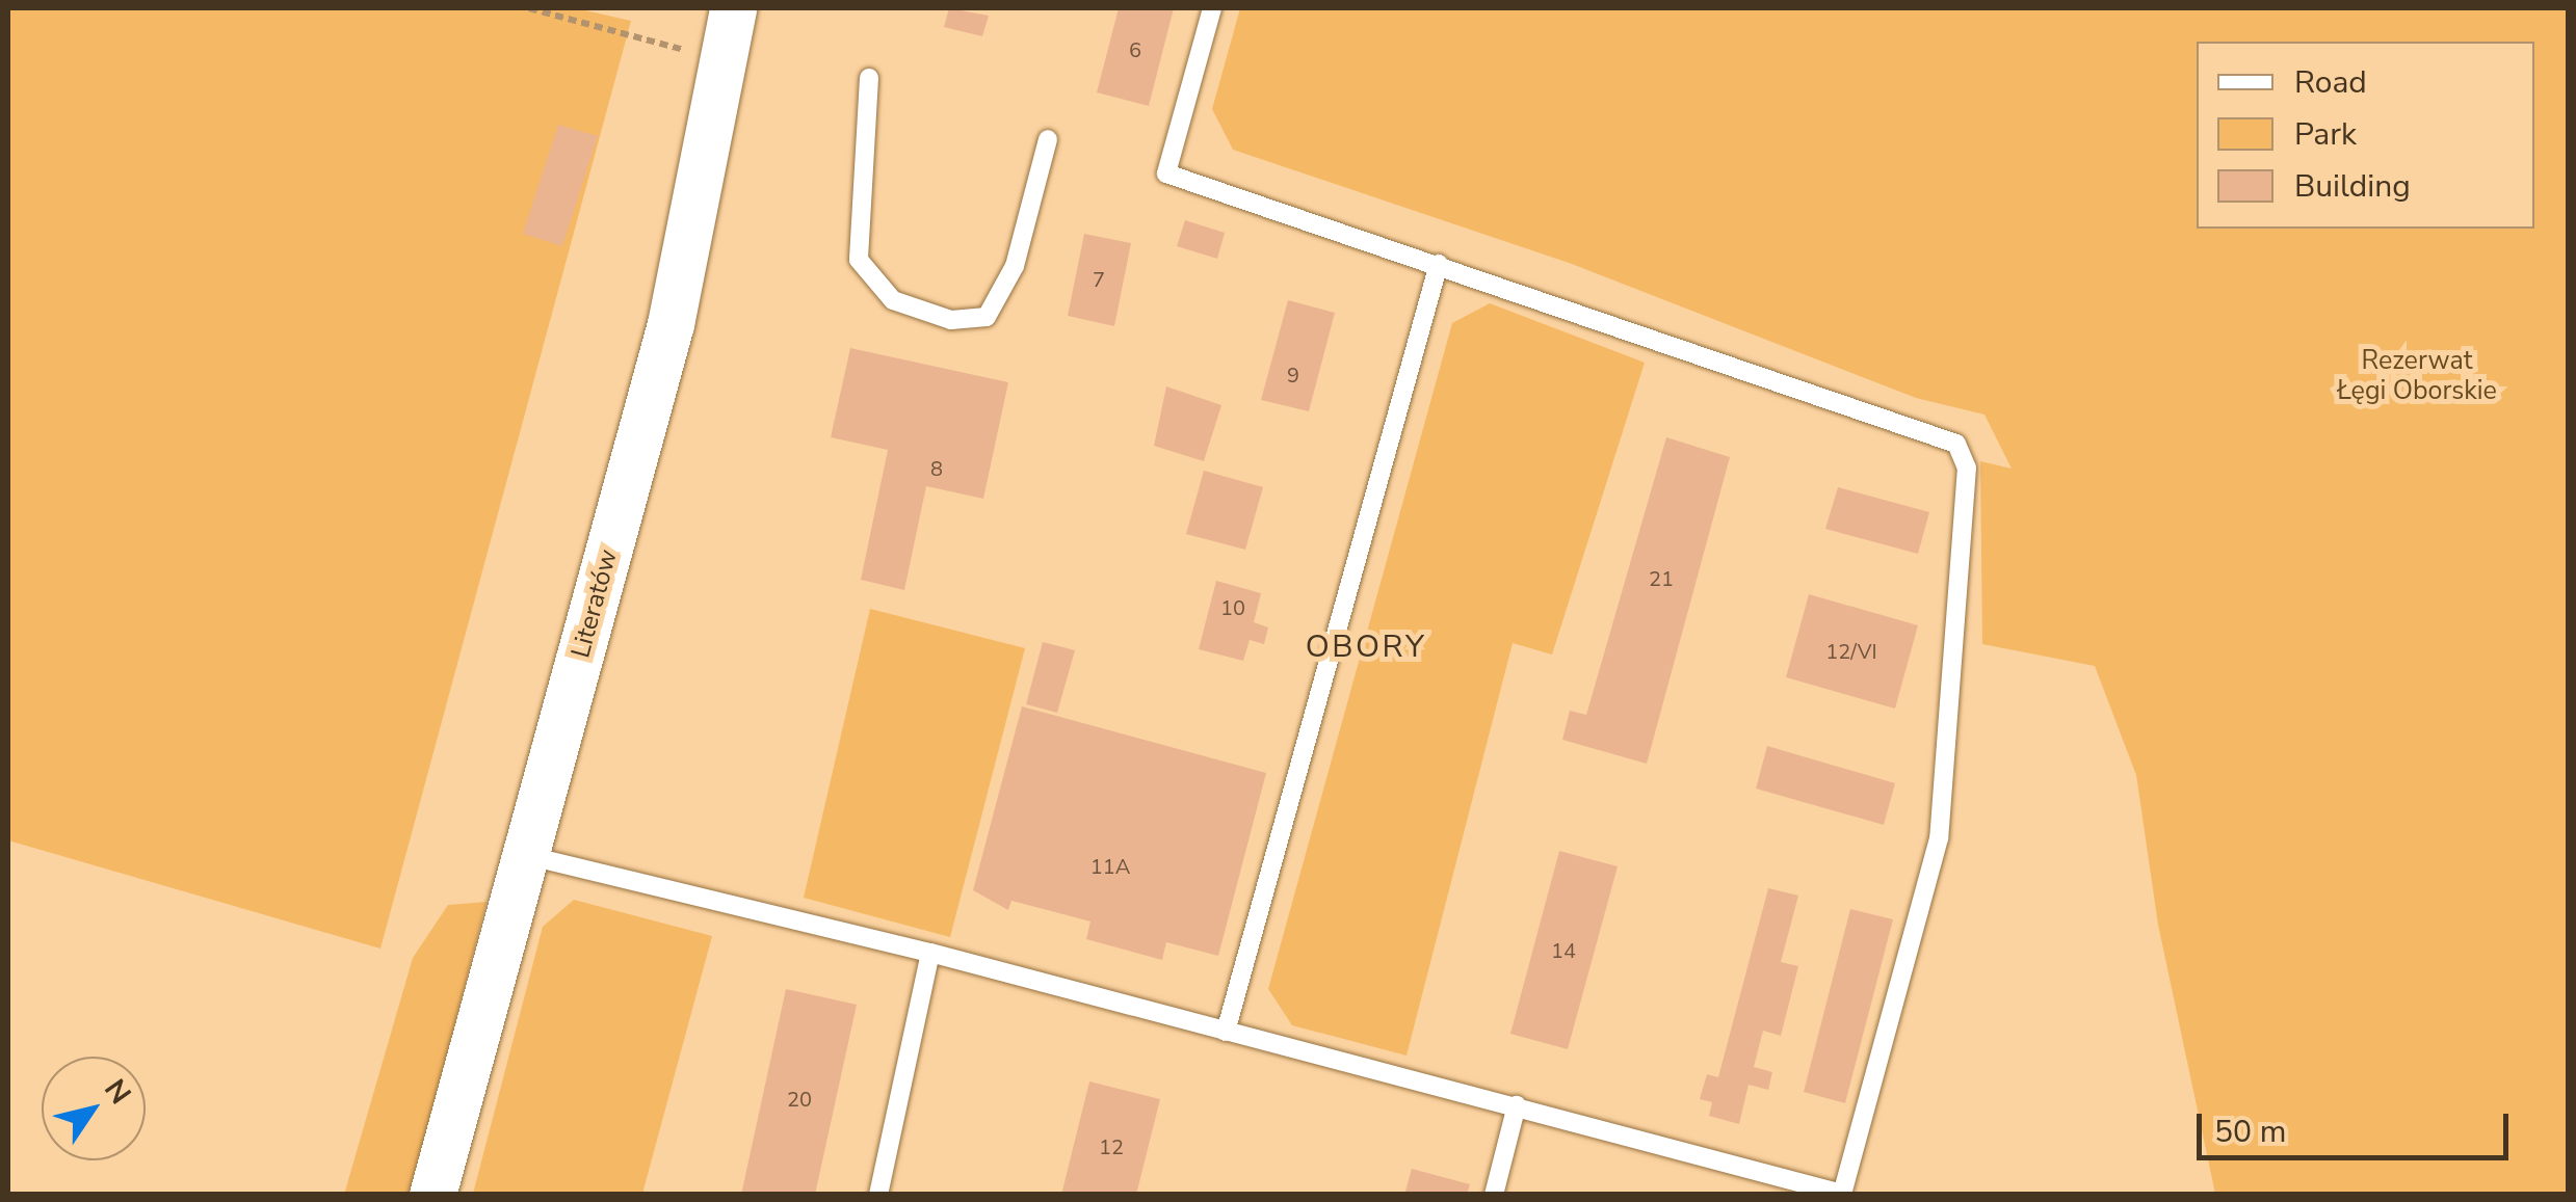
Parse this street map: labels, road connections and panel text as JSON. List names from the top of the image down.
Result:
{
  "streets": {
    "street": ["Literatów"]
  },
  "districts": ["OBORY"],
  "parks": ["Rezerwat Łęgi Oborskie"],
  "house_numbers": [
    "6",
    "7",
    "9",
    "8",
    "21",
    "10",
    "12/VI",
    "11A",
    "14",
    "20",
    "12"
  ],
  "legend": ["Road", "Park", "Building"],
  "scale_bar": "50 m",
  "north": "top right"
}
